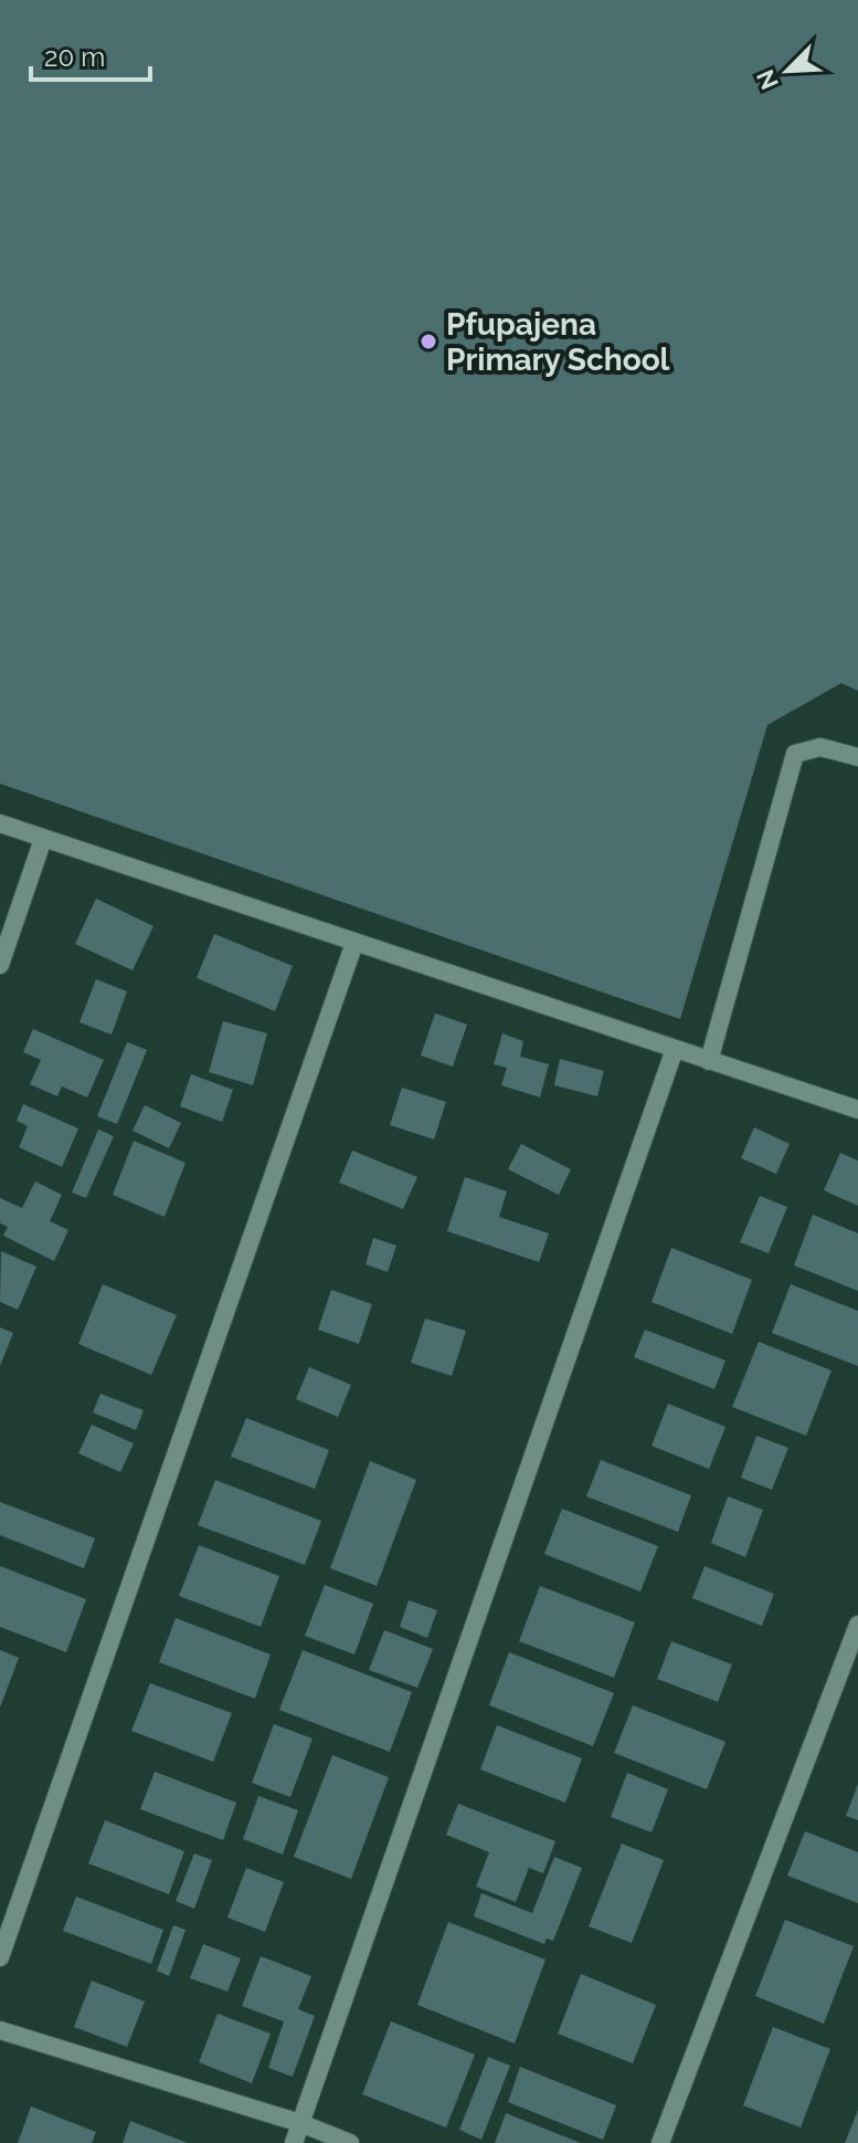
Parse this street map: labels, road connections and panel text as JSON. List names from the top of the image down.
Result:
{
  "places": ["Pfupajena Primary School"],
  "scale_bar": "20 m",
  "north": "bottom left"
}
